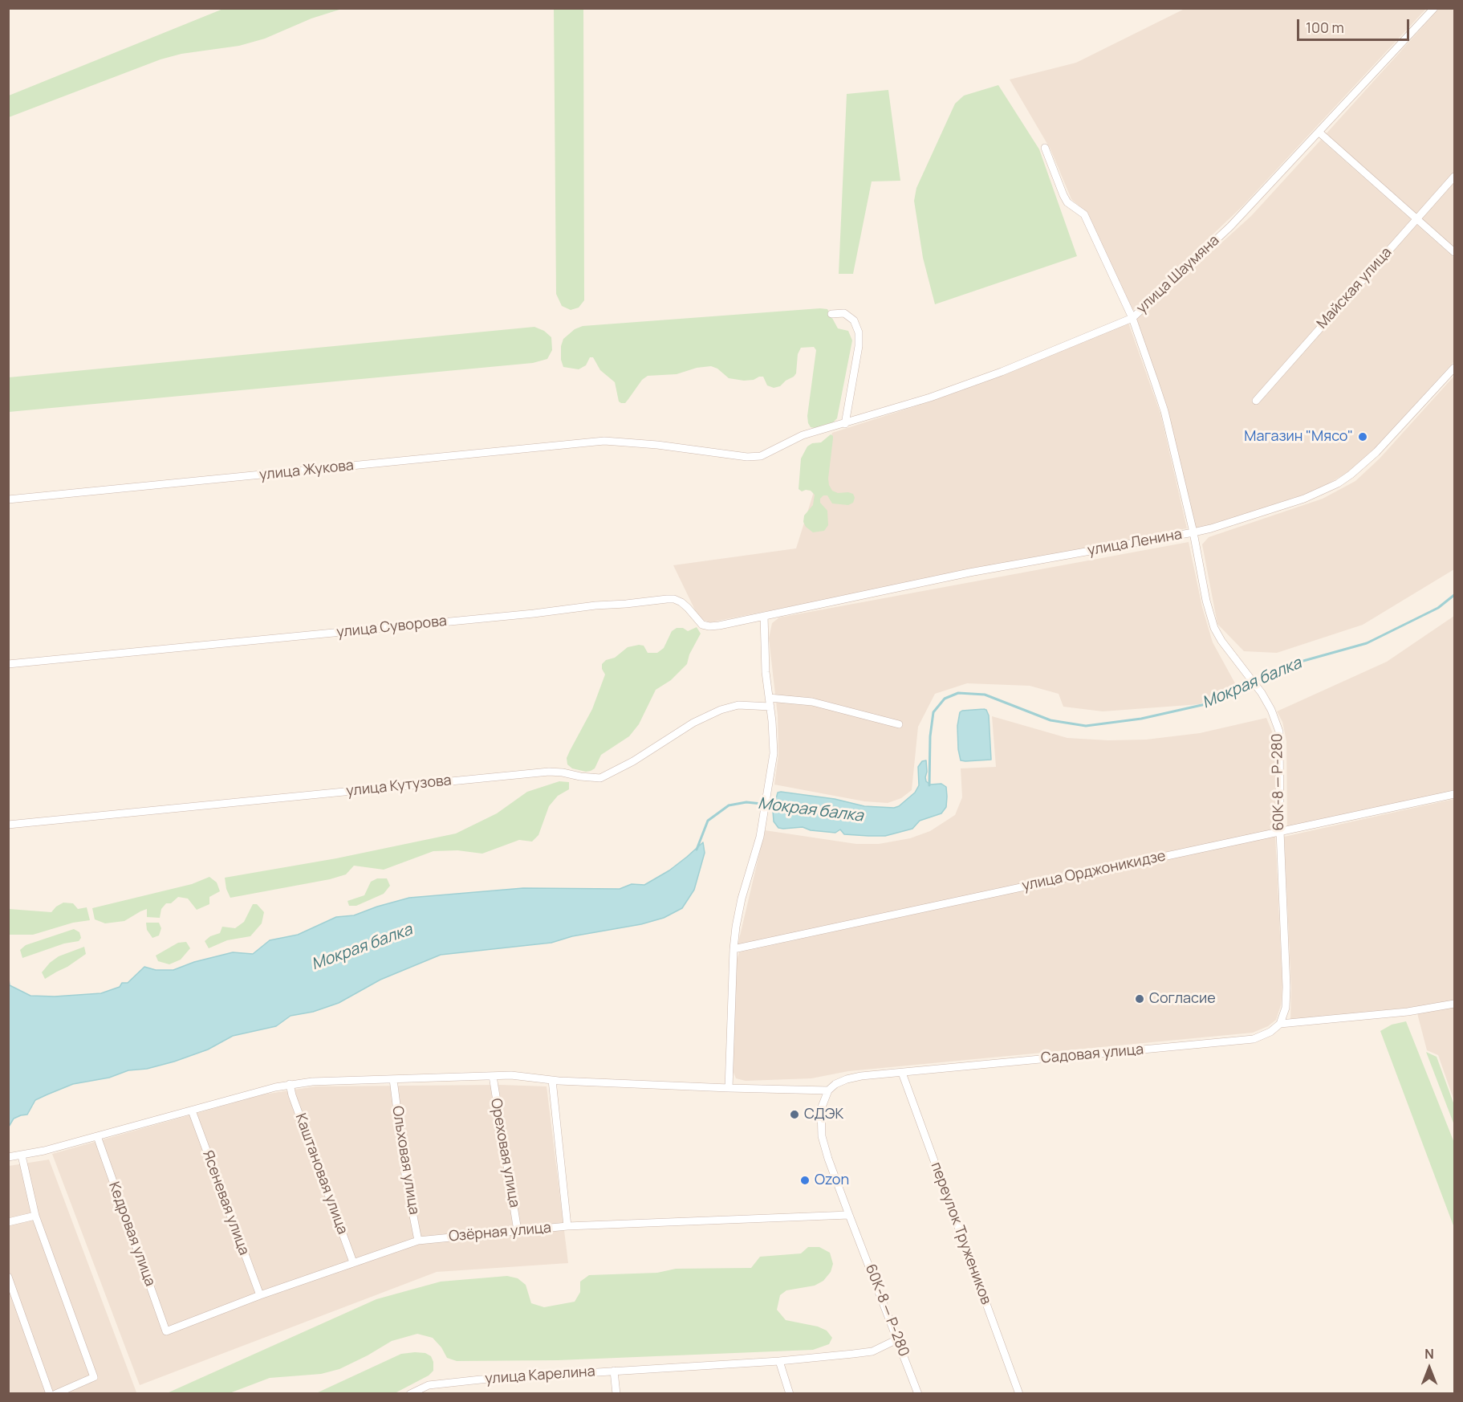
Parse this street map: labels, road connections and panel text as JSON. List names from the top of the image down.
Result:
{
  "streets": {
    "street": [
      "улица Шаумяна",
      "Майская улица",
      "улица Жукова",
      "улица Ленина",
      "улица Суворова",
      "60К-8 — Р-280",
      "улица Кутузова",
      "улица Орджоникидзе",
      "Садовая улица",
      "Ореховая улица",
      "Ольховая улица",
      "Каштановая улица",
      "Ясеневая улица",
      "Озёрная улица",
      "переулок Тружеников",
      "Кедровая улица",
      "улица Карелина"
    ]
  },
  "crossings": [
    ["улица Шаумяна", "улица Жукова"],
    ["улица Шаумяна", "60К-8 — Р-280"],
    ["улица Ленина", "улица Суворова"],
    ["улица Ленина", "60К-8 — Р-280"],
    ["60К-8 — Р-280", "улица Орджоникидзе"],
    ["60К-8 — Р-280", "Садовая улица"],
    ["60К-8 — Р-280", "Озёрная улица"],
    ["60К-8 — Р-280", "улица Карелина"],
    ["Садовая улица", "переулок Тружеников"],
    ["Ореховая улица", "Озёрная улица"],
    ["Ольховая улица", "Озёрная улица"],
    ["Каштановая улица", "Озёрная улица"],
    ["Ясеневая улица", "Озёрная улица"],
    ["Озёрная улица", "Кедровая улица"]
  ],
  "water": ["Мокрая балка"],
  "places": [
    "Магазин \"Мясо\"",
    "Согласие",
    "СДЭК",
    "Ozon"
  ],
  "scale_bar": "100 m",
  "north": "top"
}
